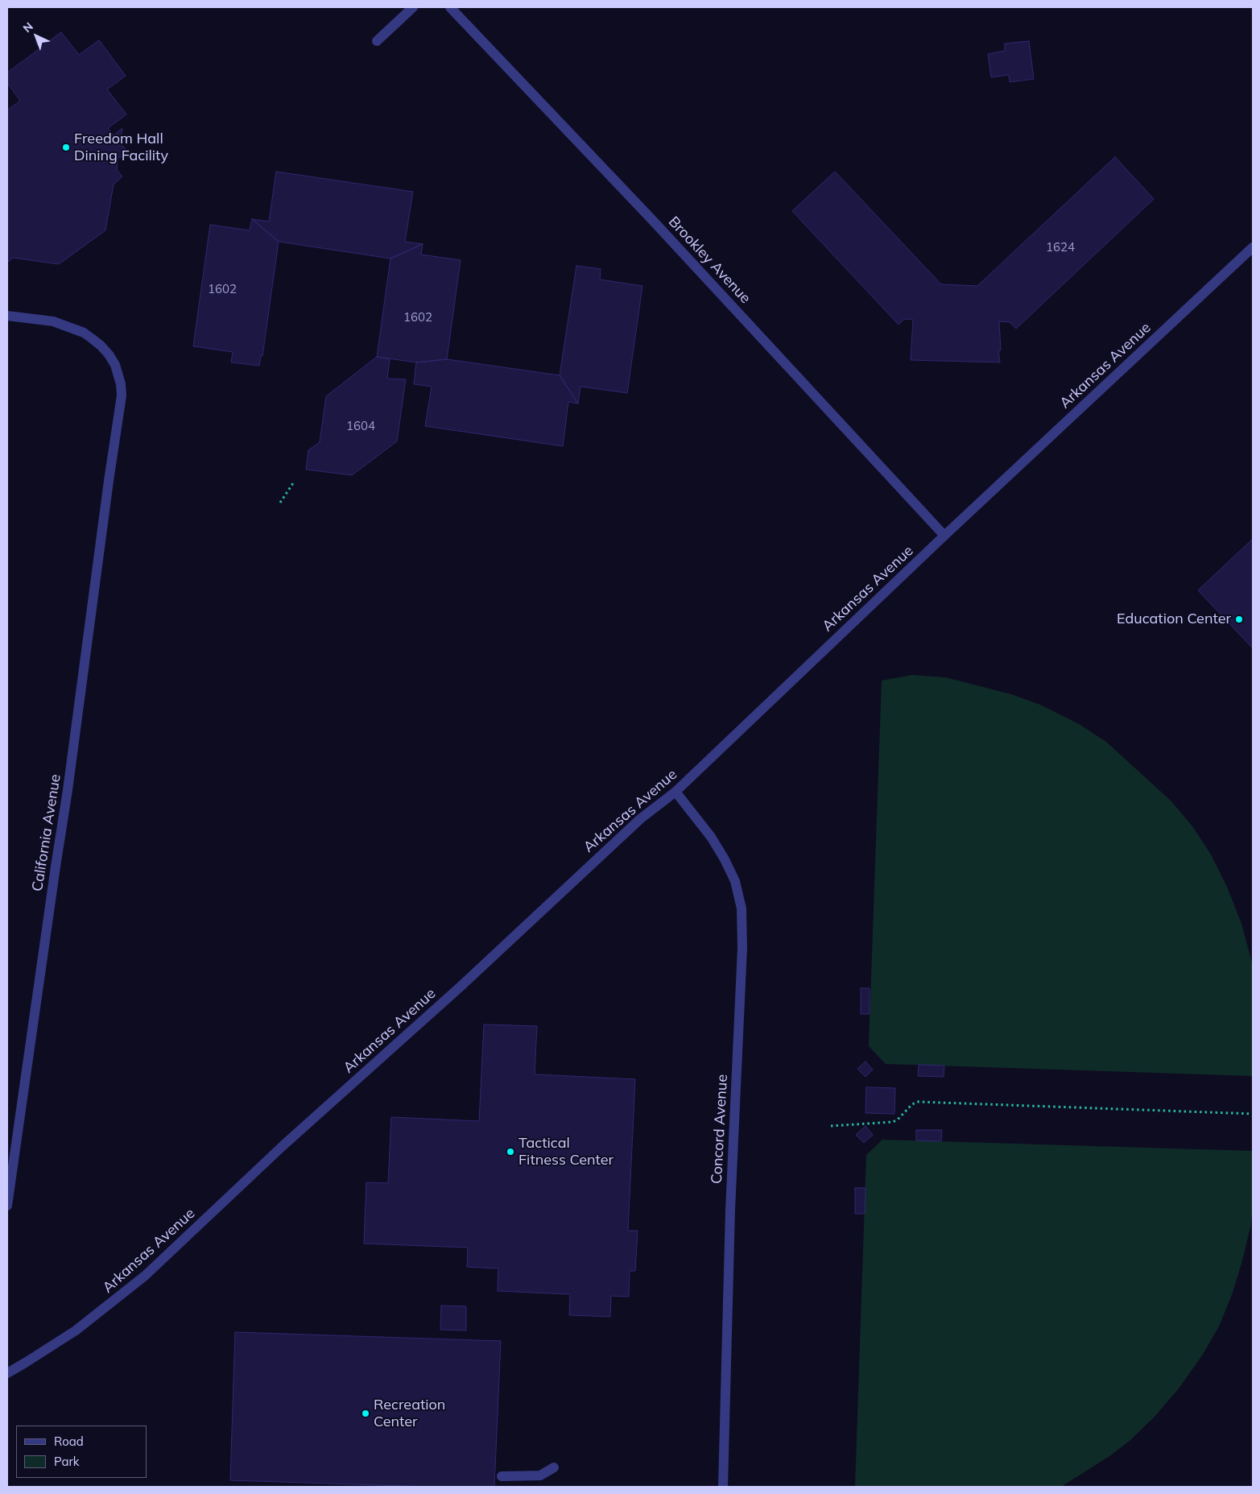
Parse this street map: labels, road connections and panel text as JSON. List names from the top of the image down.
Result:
{
  "streets": {
    "street": [
      "Brookley Avenue",
      "Arkansas Avenue",
      "California Avenue",
      "Concord Avenue"
    ]
  },
  "crossings": [
    ["Brookley Avenue", "Arkansas Avenue"],
    ["Arkansas Avenue", "Concord Avenue"]
  ],
  "places": [
    "Freedom Hall Dining Facility",
    "Education Center",
    "Tactical Fitness Center",
    "Recreation Center"
  ],
  "house_numbers": [
    "1624",
    "1602",
    "1602",
    "1604"
  ],
  "legend": ["Road", "Park"],
  "north": "top left"
}
